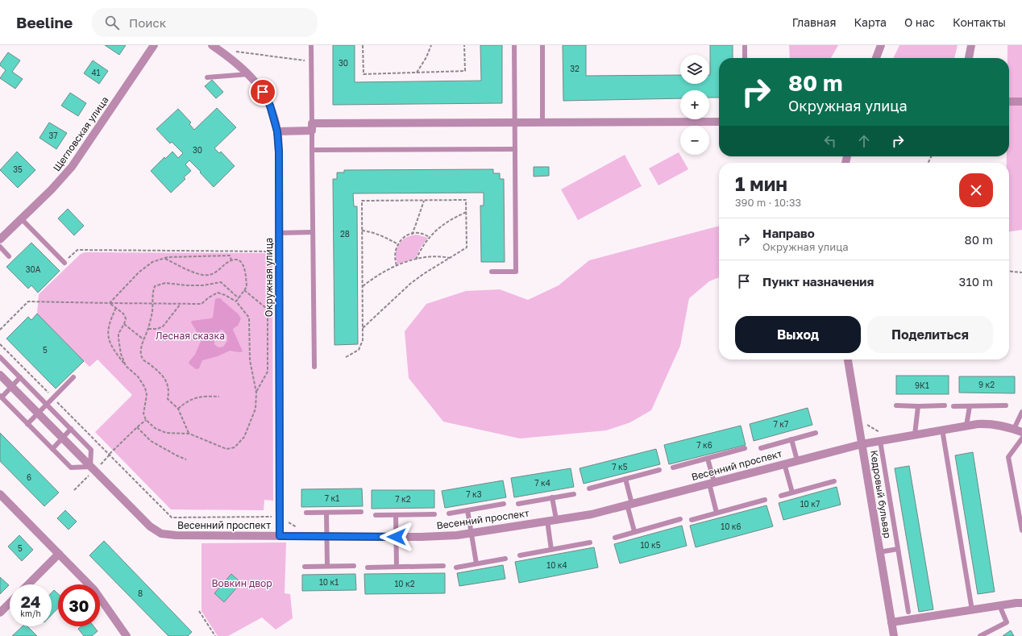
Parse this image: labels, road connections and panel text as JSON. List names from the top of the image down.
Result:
{
  "streets": {
    "street": [
      "Щегловская улица",
      "Окружная улица",
      "Весенний проспект",
      "Кедровый бульвар"
    ]
  },
  "crossings": [
    ["Окружная улица", "Весенний проспект"],
    ["Весенний проспект", "Кедровый бульвар"]
  ],
  "parks": ["Лесная сказка", "Вовкин двор"],
  "house_numbers": [
    "30",
    "32",
    "41",
    "37",
    "30",
    "35",
    "28",
    "30А",
    "5",
    "9 к2",
    "9К1",
    "7 к7",
    "7 к6",
    "7 к5",
    "6",
    "7 к4",
    "7 к3",
    "7 к1",
    "7 к2",
    "10 к7",
    "10 к6",
    "10 к5",
    "5",
    "10 к4",
    "10 к1",
    "10 к2",
    "8"
  ],
  "page": {
    "header": "Beeline",
    "search": "Поиск",
    "nav": [
      "Главная",
      "Карта",
      "О нас",
      "Контакты"
    ],
    "map_buttons": ["+", "−"],
    "turn": ["80 m", "Окружная улица"],
    "heading": ["1 мин", "390 m · 10:33"],
    "list": [
      {
        "name": "Направо",
        "note": "Окружная улица",
        "value": "80 m"
      },
      {
        "name": "Пункт назначения",
        "value": "310 m"
      }
    ],
    "buttons": ["Выход", "Поделиться"],
    "speed": "24 km/h",
    "limit": "30"
  }
}
